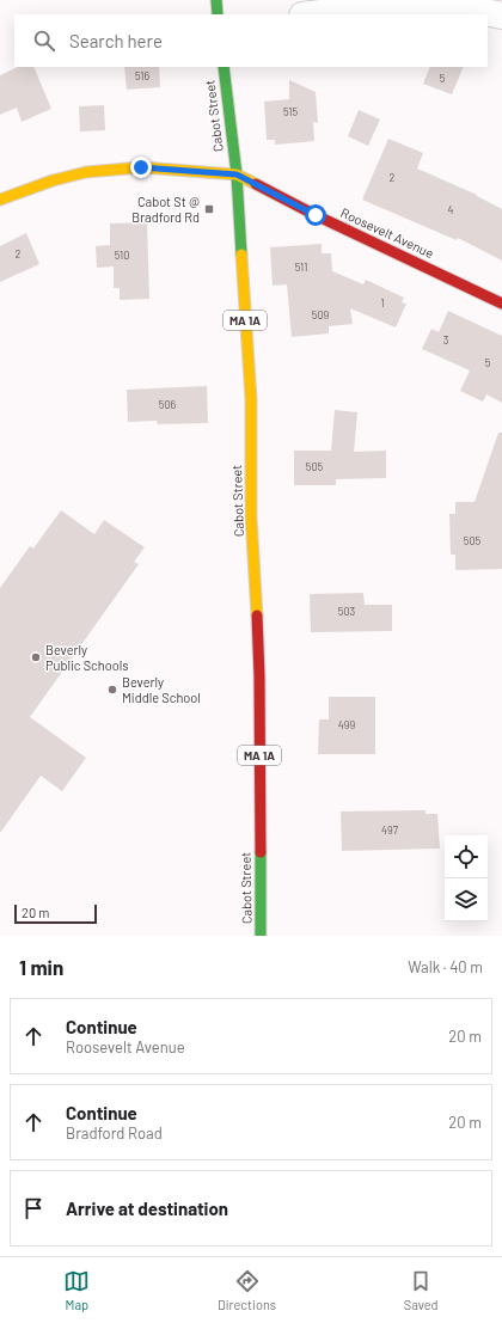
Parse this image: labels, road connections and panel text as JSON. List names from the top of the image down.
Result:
{
  "streets": {
    "main road": ["Cabot Street", "Roosevelt Avenue", "MA 1A"]
  },
  "crossings": [
    ["Cabot Street", "Roosevelt Avenue"]
  ],
  "places": {
    "transit": ["Cabot St @ Bradford Rd"],
    "other": ["Beverly Public Schools", "Beverly Middle School"]
  },
  "house_numbers": [
    "516",
    "5",
    "515",
    "2",
    "4",
    "2",
    "510",
    "511",
    "1",
    "509",
    "3",
    "5",
    "506",
    "505",
    "505",
    "503",
    "499",
    "497"
  ],
  "scale_bar": "20 m",
  "page": {
    "search": "Search here",
    "scale": "20 m",
    "heading": ["1 min", "Walk · 40 m"],
    "list": [
      ["Continue", "Roosevelt Avenue", "20 m"],
      ["Continue", "Bradford Road", "20 m"],
      "Arrive at destination"
    ],
    "nav": ["Map", "Directions", "Saved"]
  }
}
